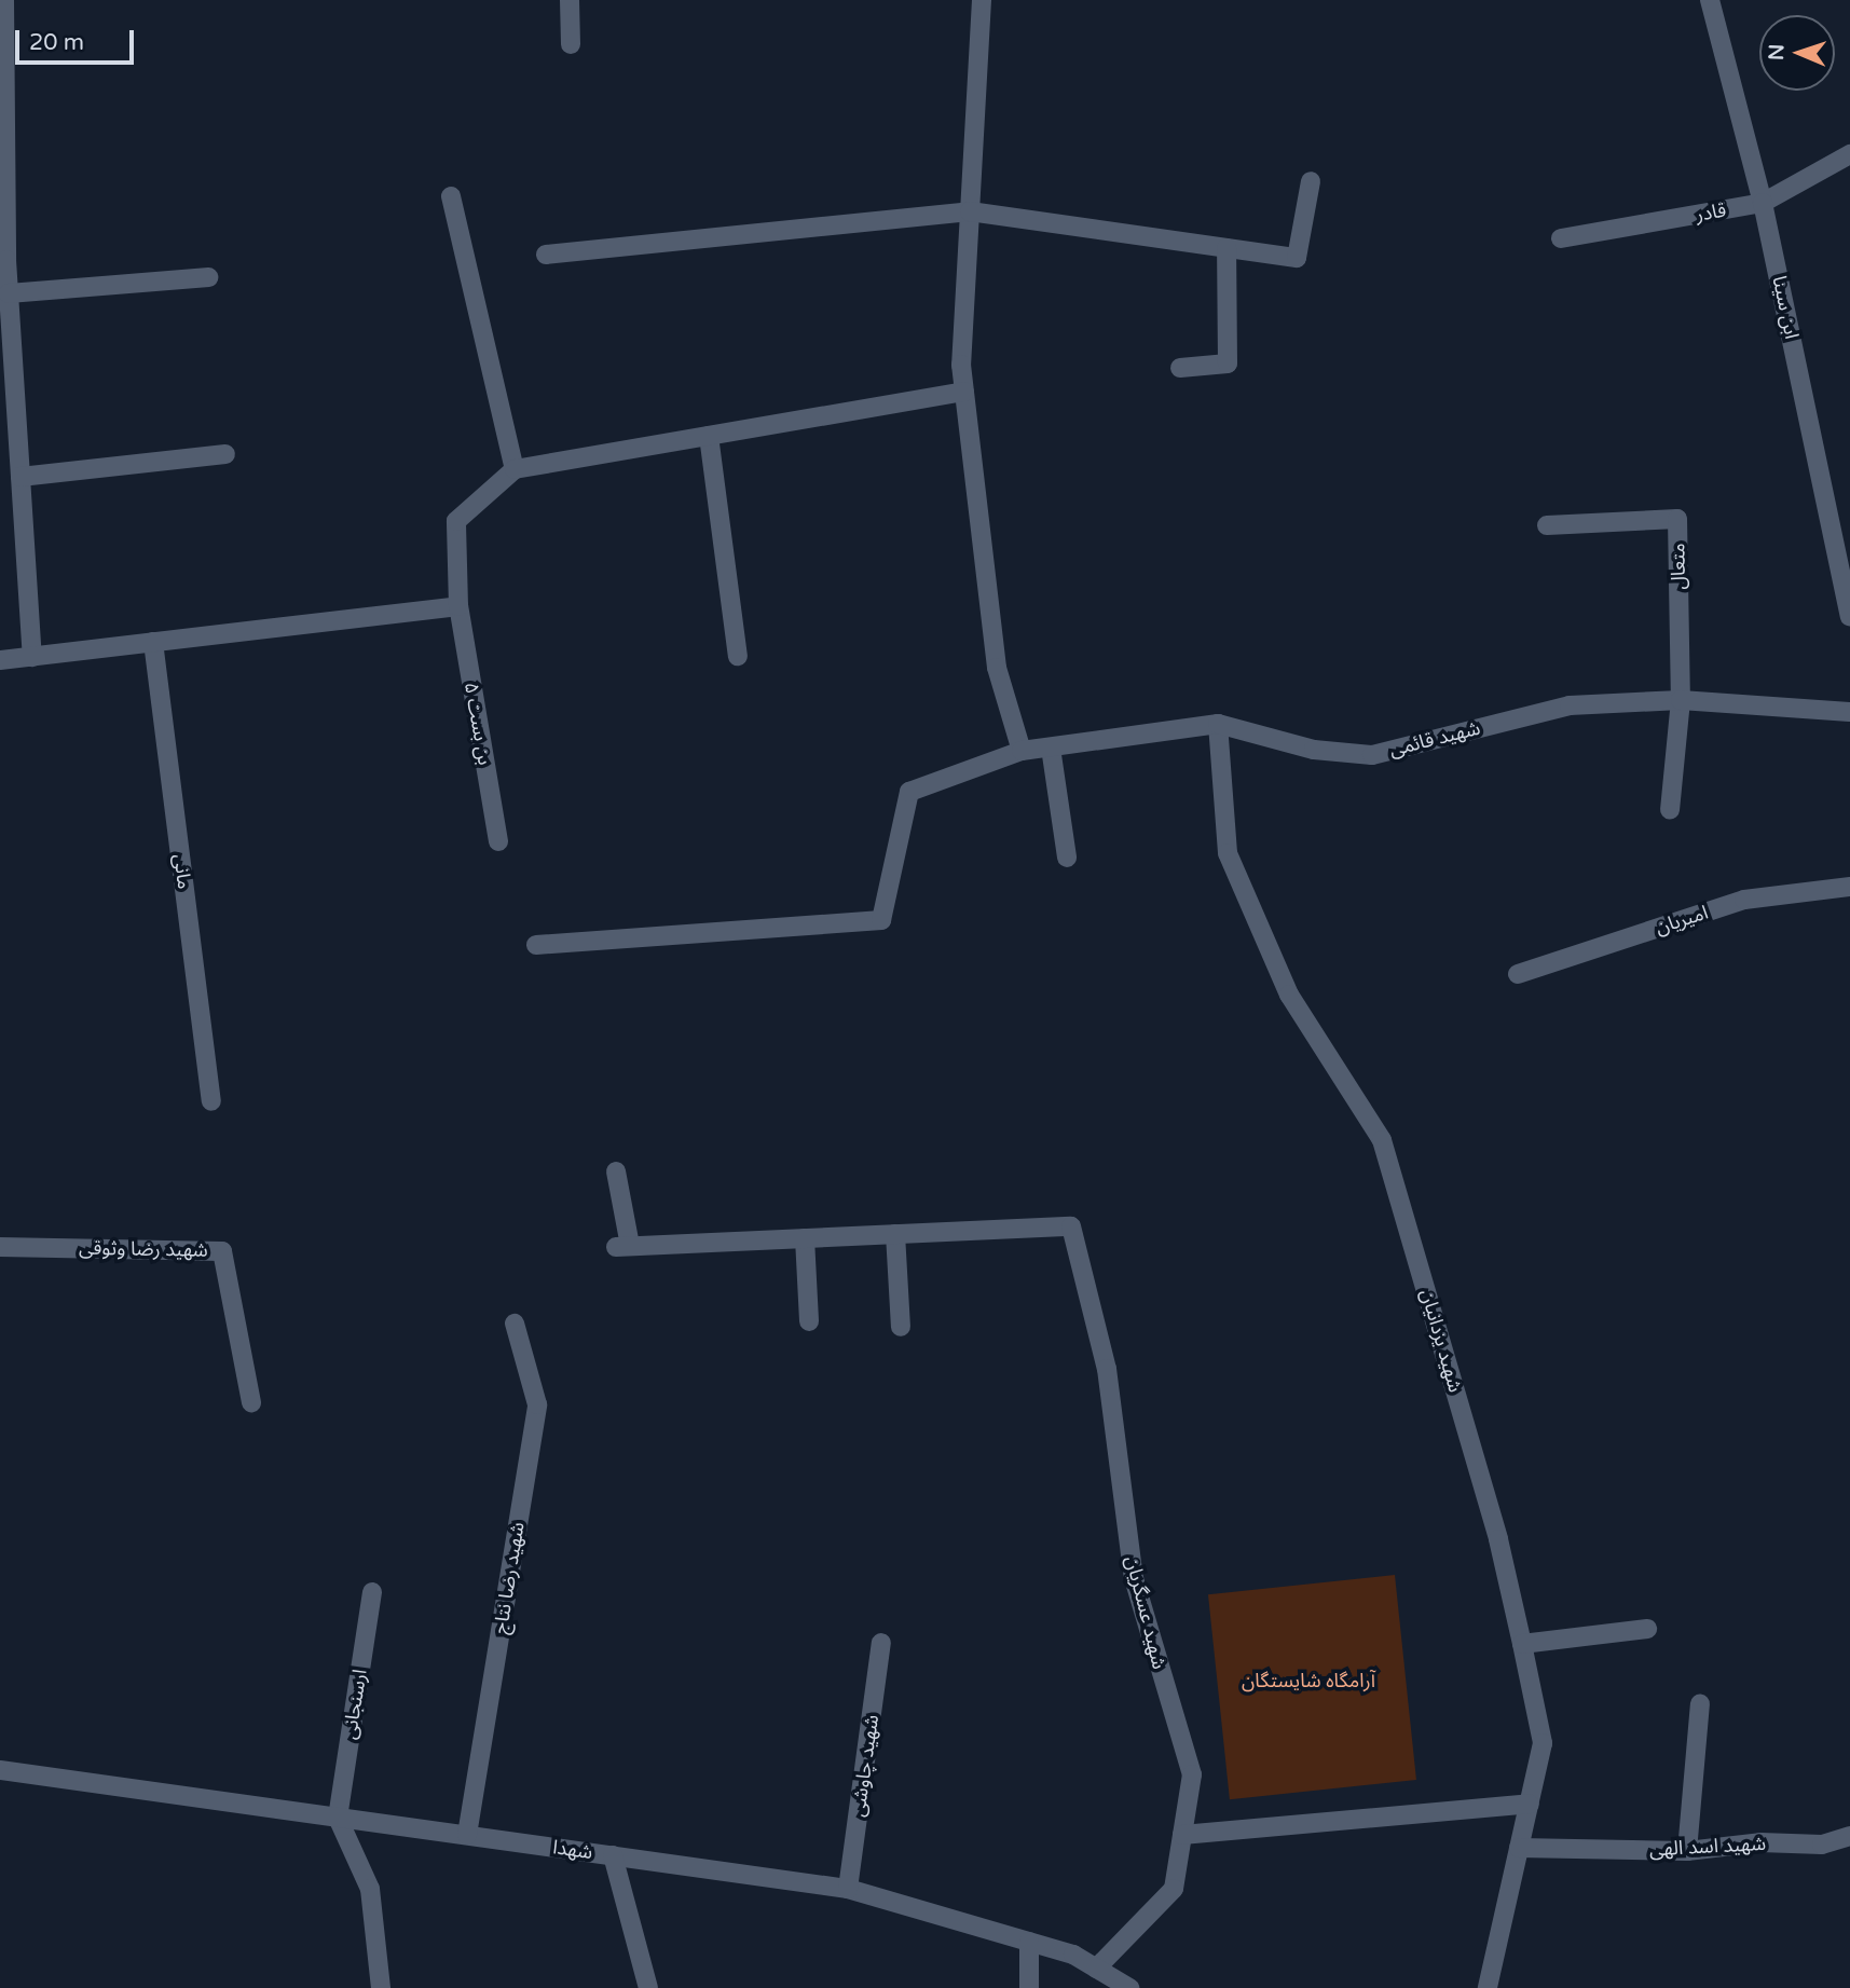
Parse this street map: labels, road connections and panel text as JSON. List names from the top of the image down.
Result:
{
  "streets": {
    "street": [
      "قادر",
      "ابن سینا",
      "متعال",
      "بن بست ۵",
      "شهید قائمی",
      "مانی",
      "امیریان",
      "شهید رضا وثوقی",
      "شهید یزدانیان",
      "شهید رضا نتاج",
      "شهید عسگریان",
      "ارسنجانی",
      "شهید چاوشی",
      "شهید اسد الهی",
      "شهدا"
    ]
  },
  "crossings": [
    ["قادر", "ابن سینا"],
    ["متعال", "شهید قائمی"],
    ["شهید قائمی", "شهید یزدانیان"],
    ["شهید یزدانیان", "شهید اسد الهی"],
    ["شهید رضا نتاج", "شهدا"],
    ["شهید عسگریان", "شهدا"],
    ["ارسنجانی", "شهدا"],
    ["شهید چاوشی", "شهدا"]
  ],
  "parks": ["آرامگاه شایستگان"],
  "scale_bar": "20 m",
  "north": "left"
}
